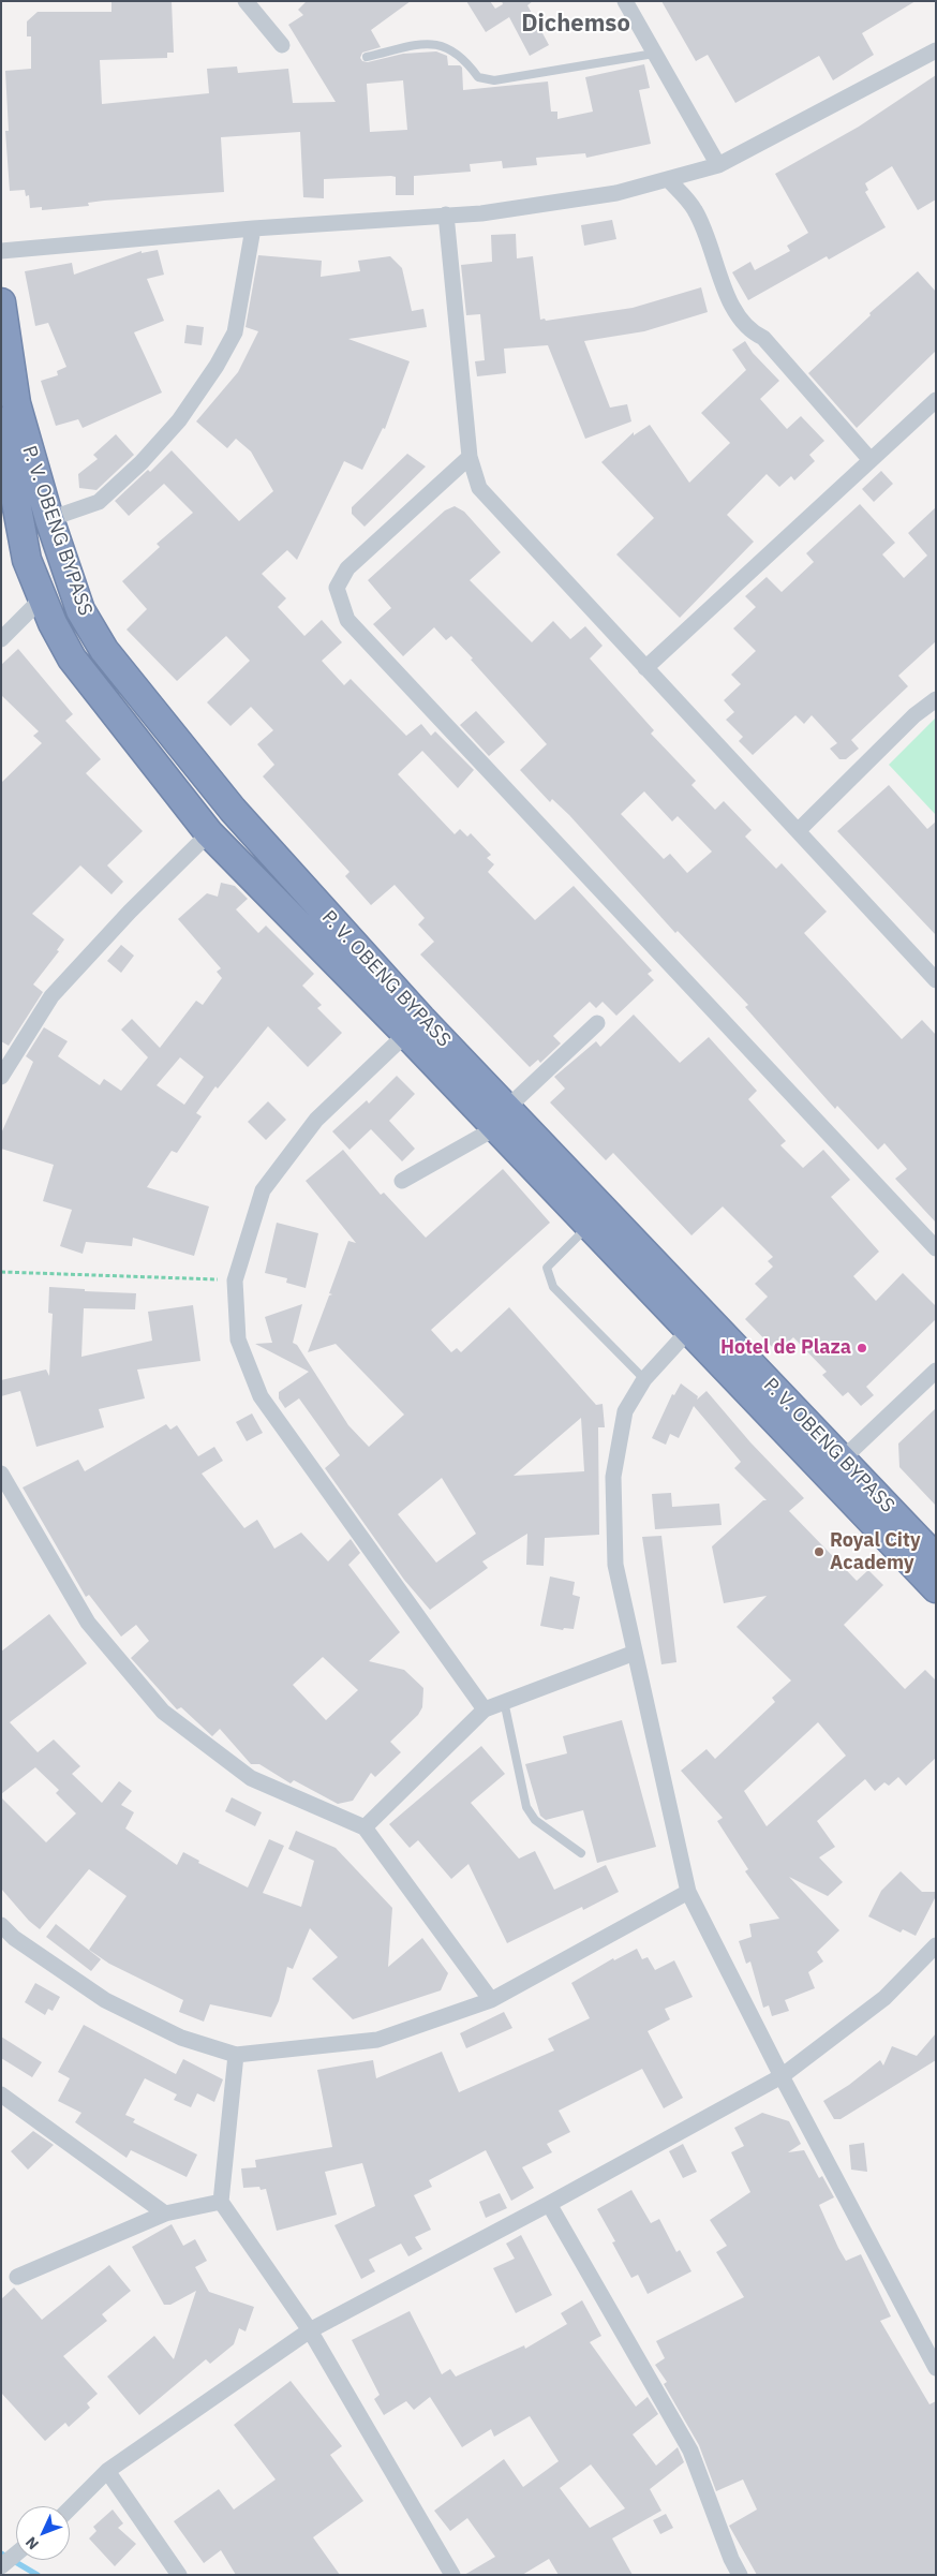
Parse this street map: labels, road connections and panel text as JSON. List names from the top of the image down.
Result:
{
  "streets": {
    "highway": ["P. V. OBENG BYPASS"]
  },
  "districts": ["Dichemso"],
  "places": ["Hotel de Plaza", "Royal City Academy"],
  "north": "bottom left"
}
